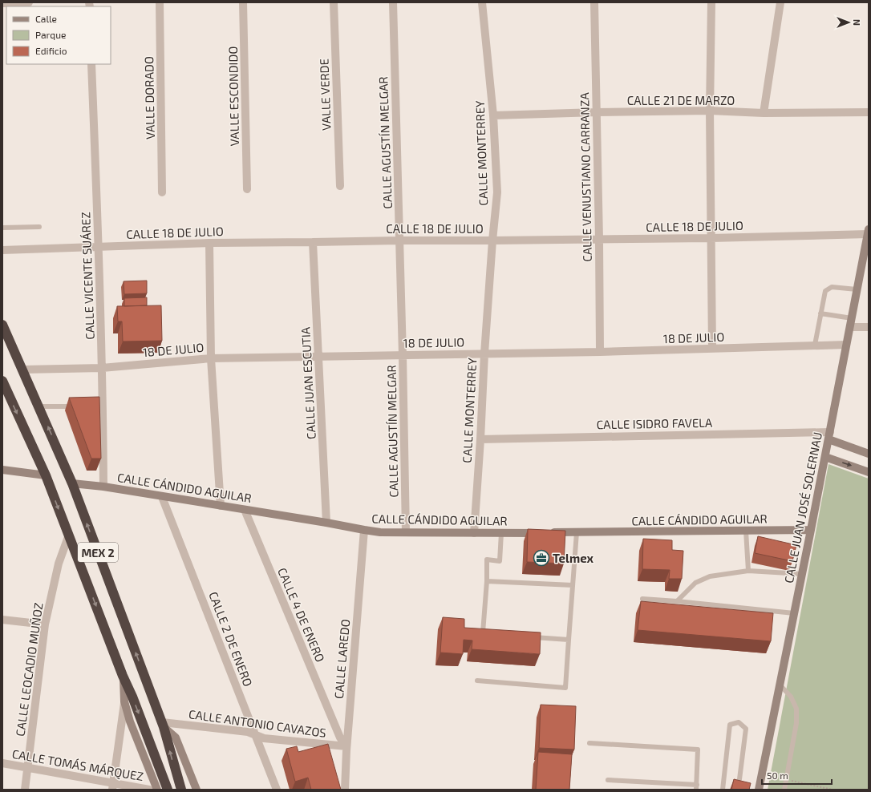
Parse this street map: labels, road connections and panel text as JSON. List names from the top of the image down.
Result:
{
  "streets": {
    "highway": ["MEX 2"],
    "street": [
      "VALLE VERDE",
      "VALLE ESCONDIDO",
      "VALLE DORADO",
      "CALLE 21 DE MARZO",
      "CALLE AGUSTÍN MELGAR",
      "CALLE MONTERREY",
      "CALLE VENUSTIANO CARRANZA",
      "CALLE 18 DE JULIO",
      "CALLE VICENTE SUÁREZ",
      "18 DE JULIO",
      "CALLE JUAN ESCUTIA",
      "CALLE ISIDRO FAVELA",
      "CALLE CÁNDIDO AGUILAR",
      "CALLE JUAN JOSÉ SOLERNAU",
      "CALLE 4 DE ENERO",
      "CALLE 2 DE ENERO",
      "CALLE LAREDO",
      "CALLE LEOCADIO MUÑOZ",
      "CALLE ANTONIO CAVAZOS",
      "CALLE TOMÁS MÁRQUEZ"
    ]
  },
  "crossings": [
    ["CALLE 21 DE MARZO", "CALLE MONTERREY"],
    ["CALLE 21 DE MARZO", "CALLE VENUSTIANO CARRANZA"],
    ["CALLE AGUSTÍN MELGAR", "CALLE 18 DE JULIO"],
    ["CALLE AGUSTÍN MELGAR", "18 DE JULIO"],
    ["CALLE AGUSTÍN MELGAR", "CALLE CÁNDIDO AGUILAR"],
    ["CALLE MONTERREY", "CALLE 18 DE JULIO"],
    ["CALLE MONTERREY", "18 DE JULIO"],
    ["CALLE MONTERREY", "CALLE ISIDRO FAVELA"],
    ["CALLE MONTERREY", "CALLE CÁNDIDO AGUILAR"],
    ["CALLE VENUSTIANO CARRANZA", "CALLE 18 DE JULIO"],
    ["CALLE VENUSTIANO CARRANZA", "18 DE JULIO"],
    ["CALLE 18 DE JULIO", "CALLE VICENTE SUÁREZ"],
    ["CALLE 18 DE JULIO", "CALLE JUAN ESCUTIA"],
    ["CALLE 18 DE JULIO", "CALLE JUAN JOSÉ SOLERNAU"],
    ["CALLE VICENTE SUÁREZ", "18 DE JULIO"],
    ["CALLE VICENTE SUÁREZ", "CALLE CÁNDIDO AGUILAR"],
    ["18 DE JULIO", "CALLE JUAN ESCUTIA"],
    ["18 DE JULIO", "CALLE JUAN JOSÉ SOLERNAU"],
    ["18 DE JULIO", "MEX 2"],
    ["CALLE JUAN ESCUTIA", "CALLE CÁNDIDO AGUILAR"],
    ["CALLE ISIDRO FAVELA", "CALLE JUAN JOSÉ SOLERNAU"],
    ["CALLE CÁNDIDO AGUILAR", "CALLE JUAN JOSÉ SOLERNAU"],
    ["CALLE CÁNDIDO AGUILAR", "MEX 2"],
    ["CALLE CÁNDIDO AGUILAR", "CALLE 4 DE ENERO"],
    ["CALLE CÁNDIDO AGUILAR", "CALLE 2 DE ENERO"],
    ["CALLE CÁNDIDO AGUILAR", "CALLE LAREDO"],
    ["MEX 2", "CALLE LEOCADIO MUÑOZ"],
    ["MEX 2", "CALLE ANTONIO CAVAZOS"],
    ["CALLE 4 DE ENERO", "CALLE LAREDO"],
    ["CALLE 4 DE ENERO", "CALLE ANTONIO CAVAZOS"],
    ["CALLE 2 DE ENERO", "CALLE ANTONIO CAVAZOS"],
    ["CALLE LAREDO", "CALLE ANTONIO CAVAZOS"],
    ["CALLE LEOCADIO MUÑOZ", "CALLE TOMÁS MÁRQUEZ"]
  ],
  "places": {
    "office": ["Telmex"]
  },
  "legend": ["Calle", "Parque", "Edificio"],
  "scale_bar": "50 m",
  "north": "right"
}
